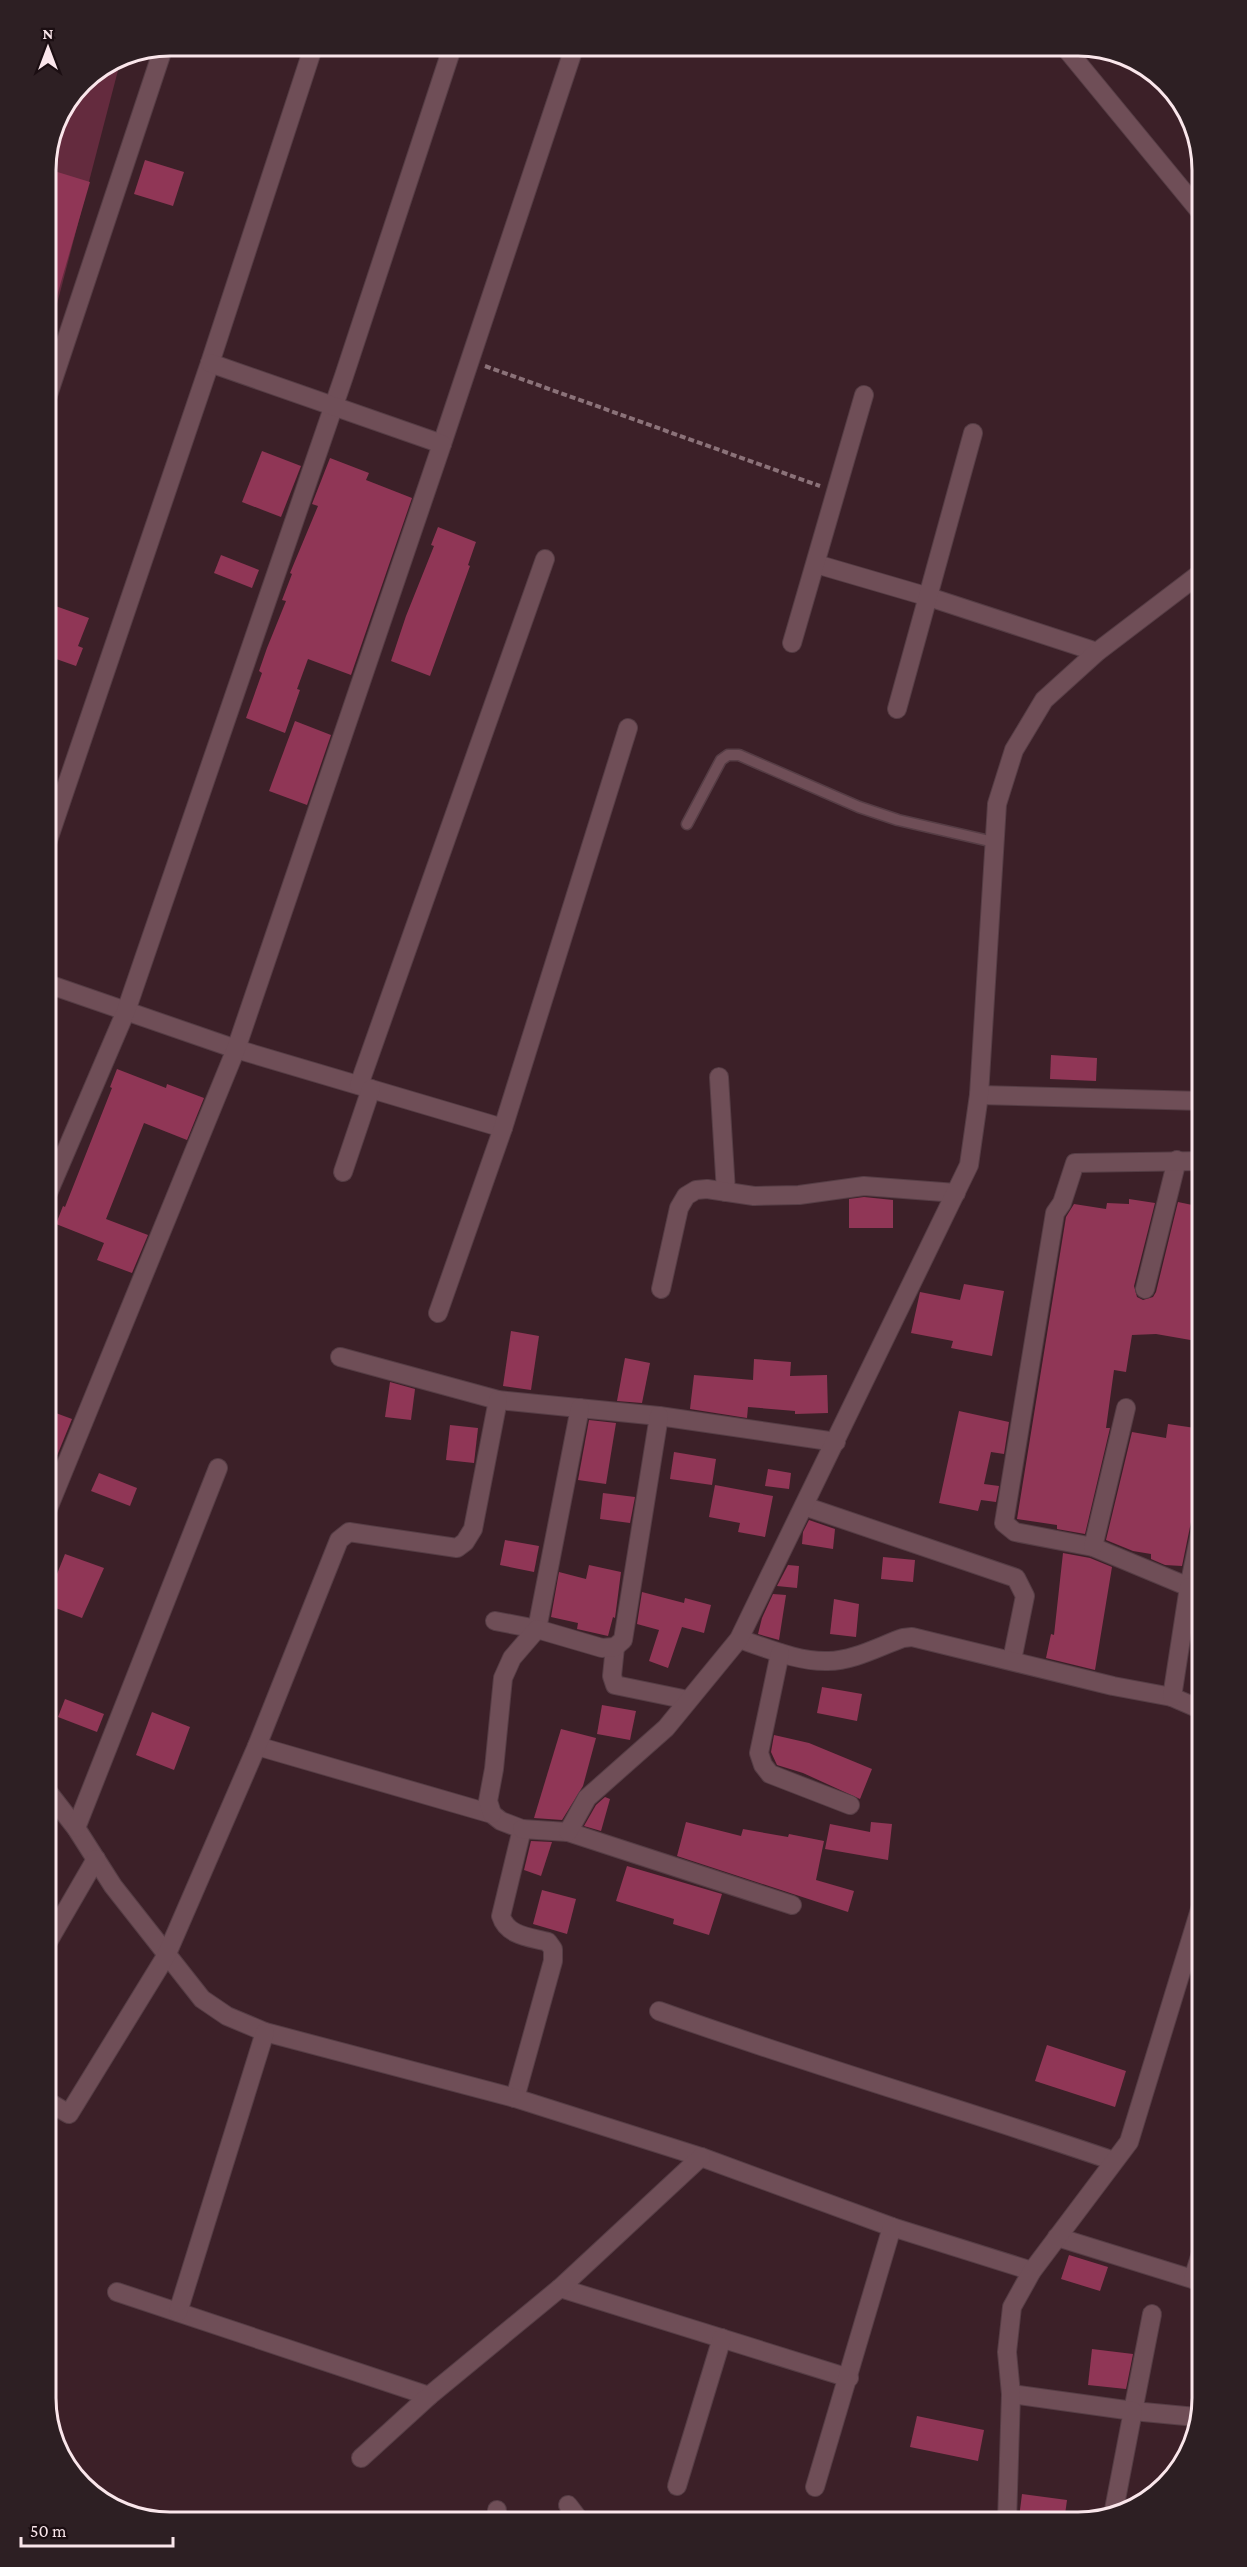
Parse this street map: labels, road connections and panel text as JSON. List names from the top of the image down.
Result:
{
  "scale_bar": "50 m",
  "north": "top"
}
